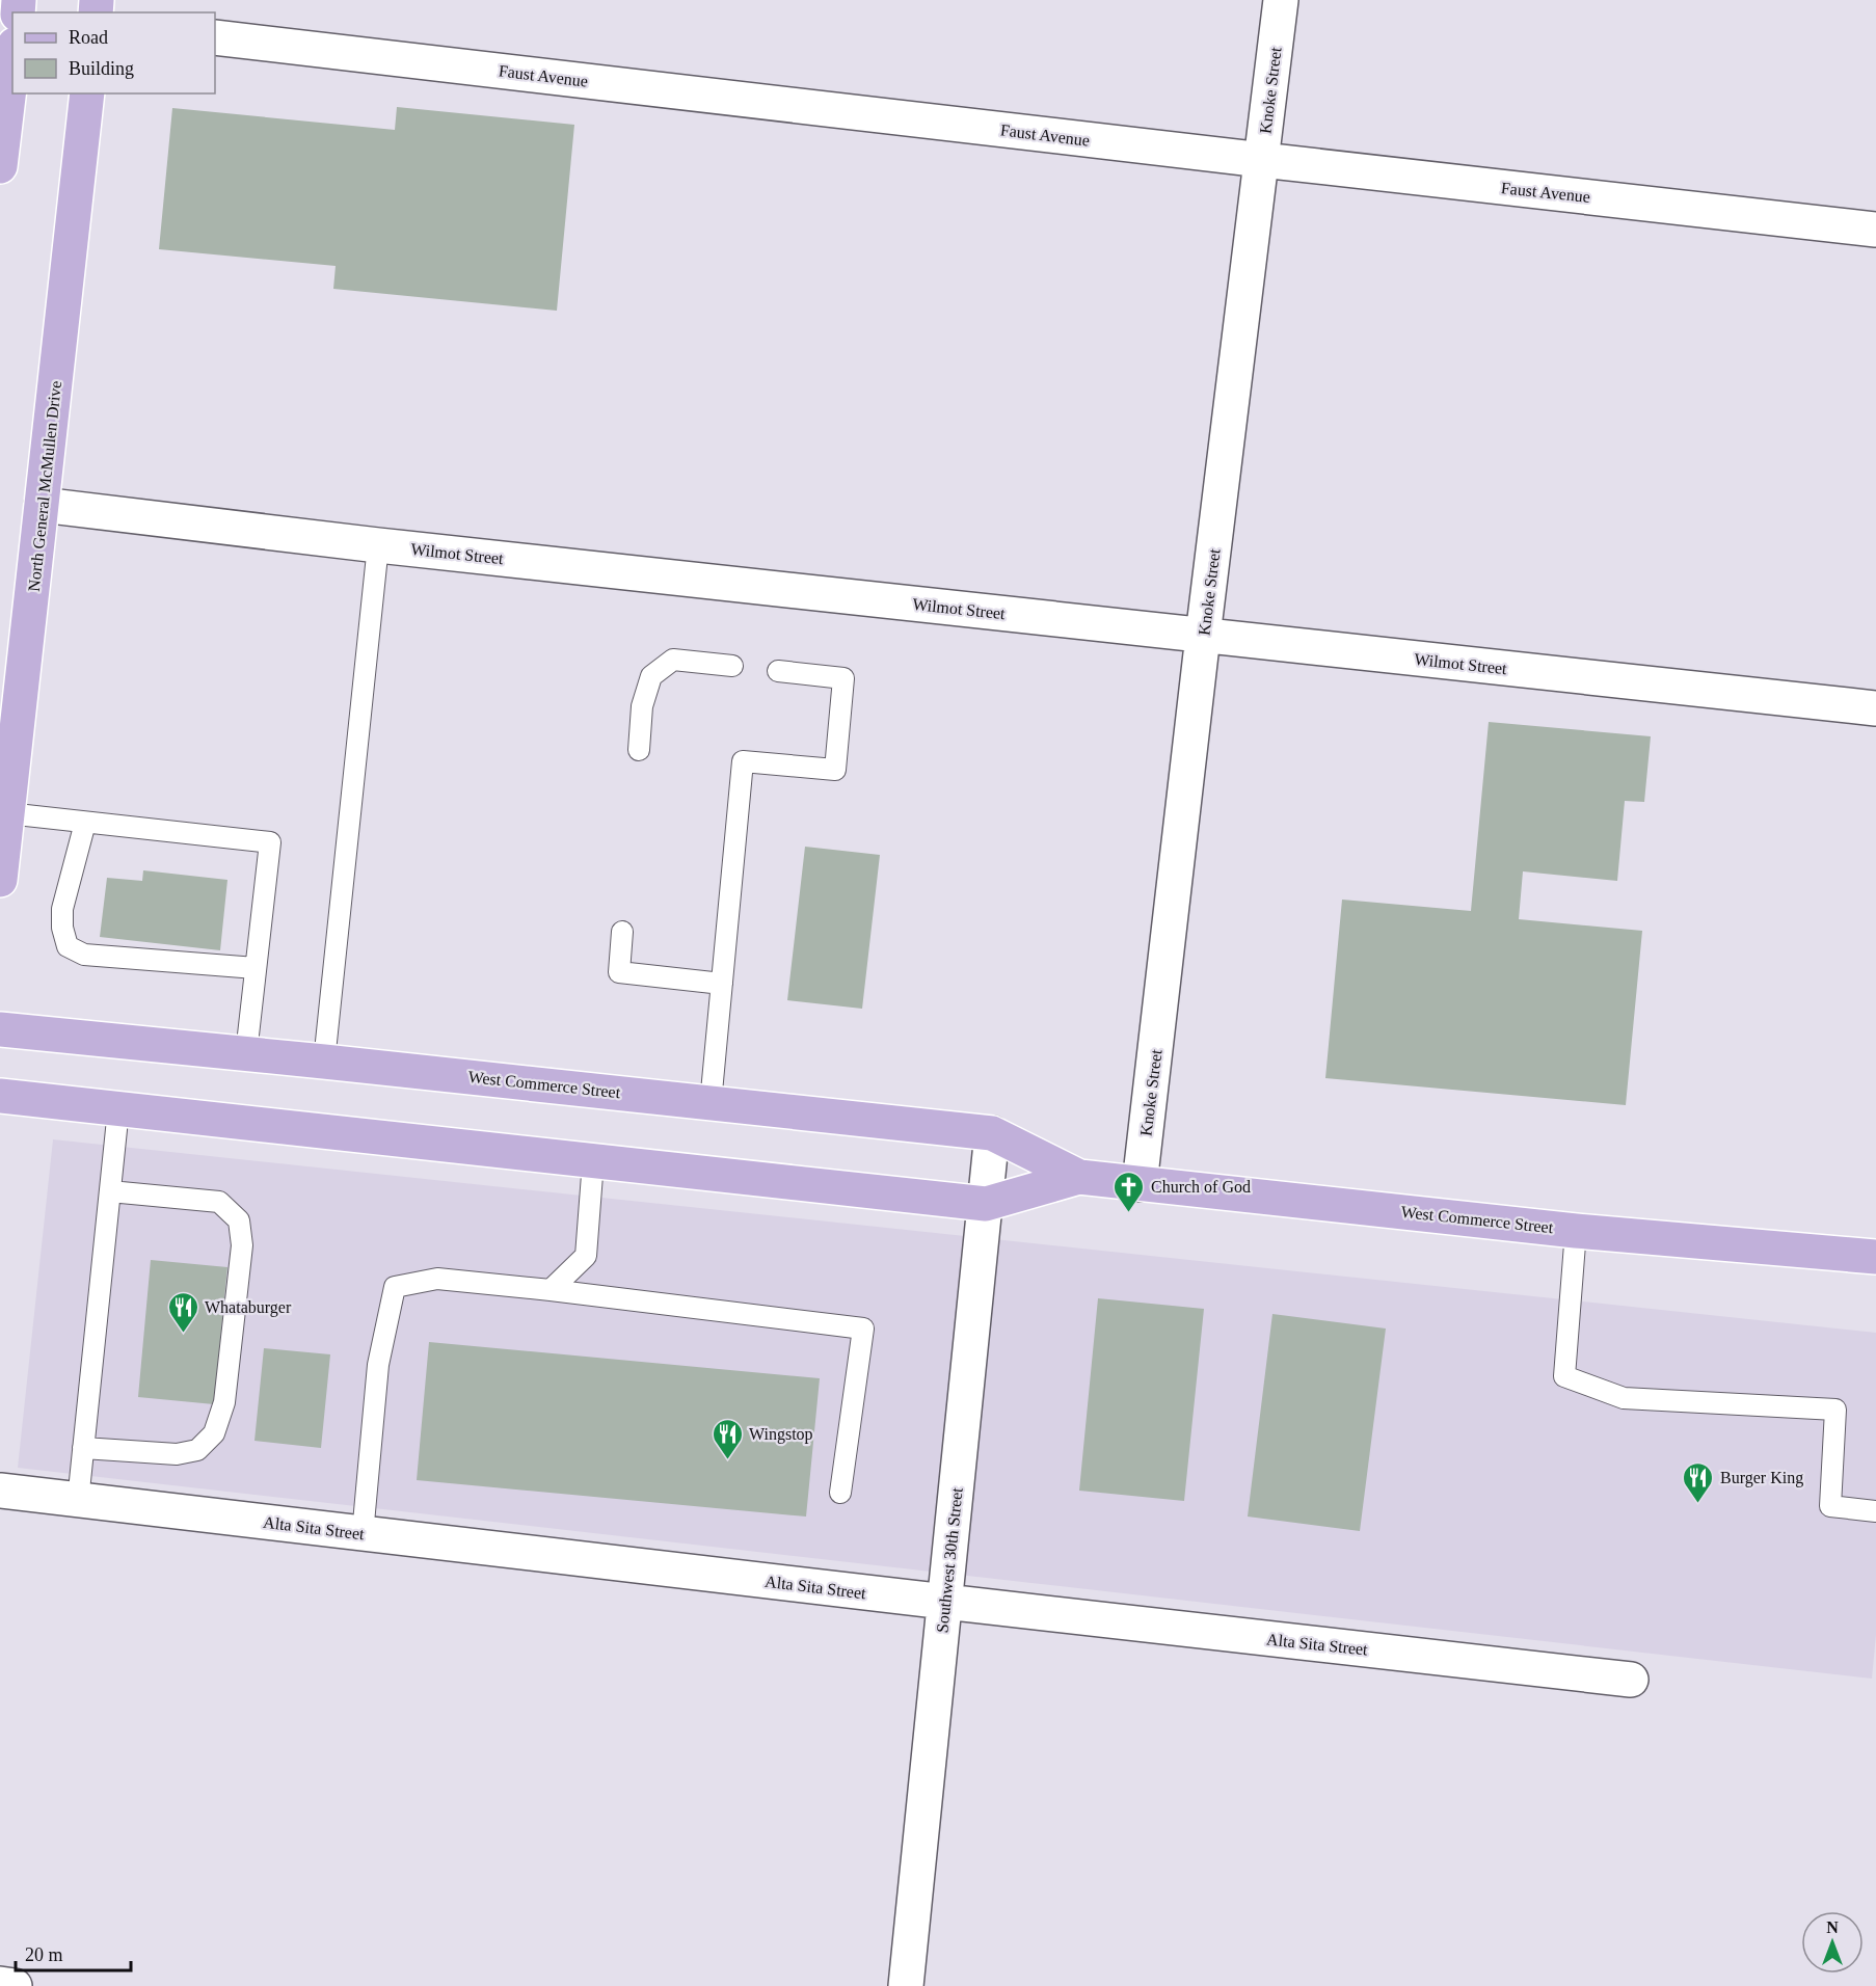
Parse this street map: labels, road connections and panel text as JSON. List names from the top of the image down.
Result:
{
  "streets": {
    "main road": ["North General McMullen Drive", "West Commerce Street"],
    "street": [
      "Faust Avenue",
      "Knoke Street",
      "Wilmot Street",
      "Alta Sita Street",
      "Southwest 30th Street"
    ]
  },
  "crossings": [
    ["Faust Avenue", "Knoke Street"],
    ["Knoke Street", "Wilmot Street"],
    ["Knoke Street", "West Commerce Street"],
    ["North General McMullen Drive", "Wilmot Street"],
    ["West Commerce Street", "Southwest 30th Street"],
    ["Alta Sita Street", "Southwest 30th Street"]
  ],
  "places": {
    "church": ["Church of God"],
    "restaurant": ["Whataburger", "Wingstop", "Burger King"]
  },
  "legend": ["Road", "Building"],
  "scale_bar": "20 m",
  "north": "top"
}
